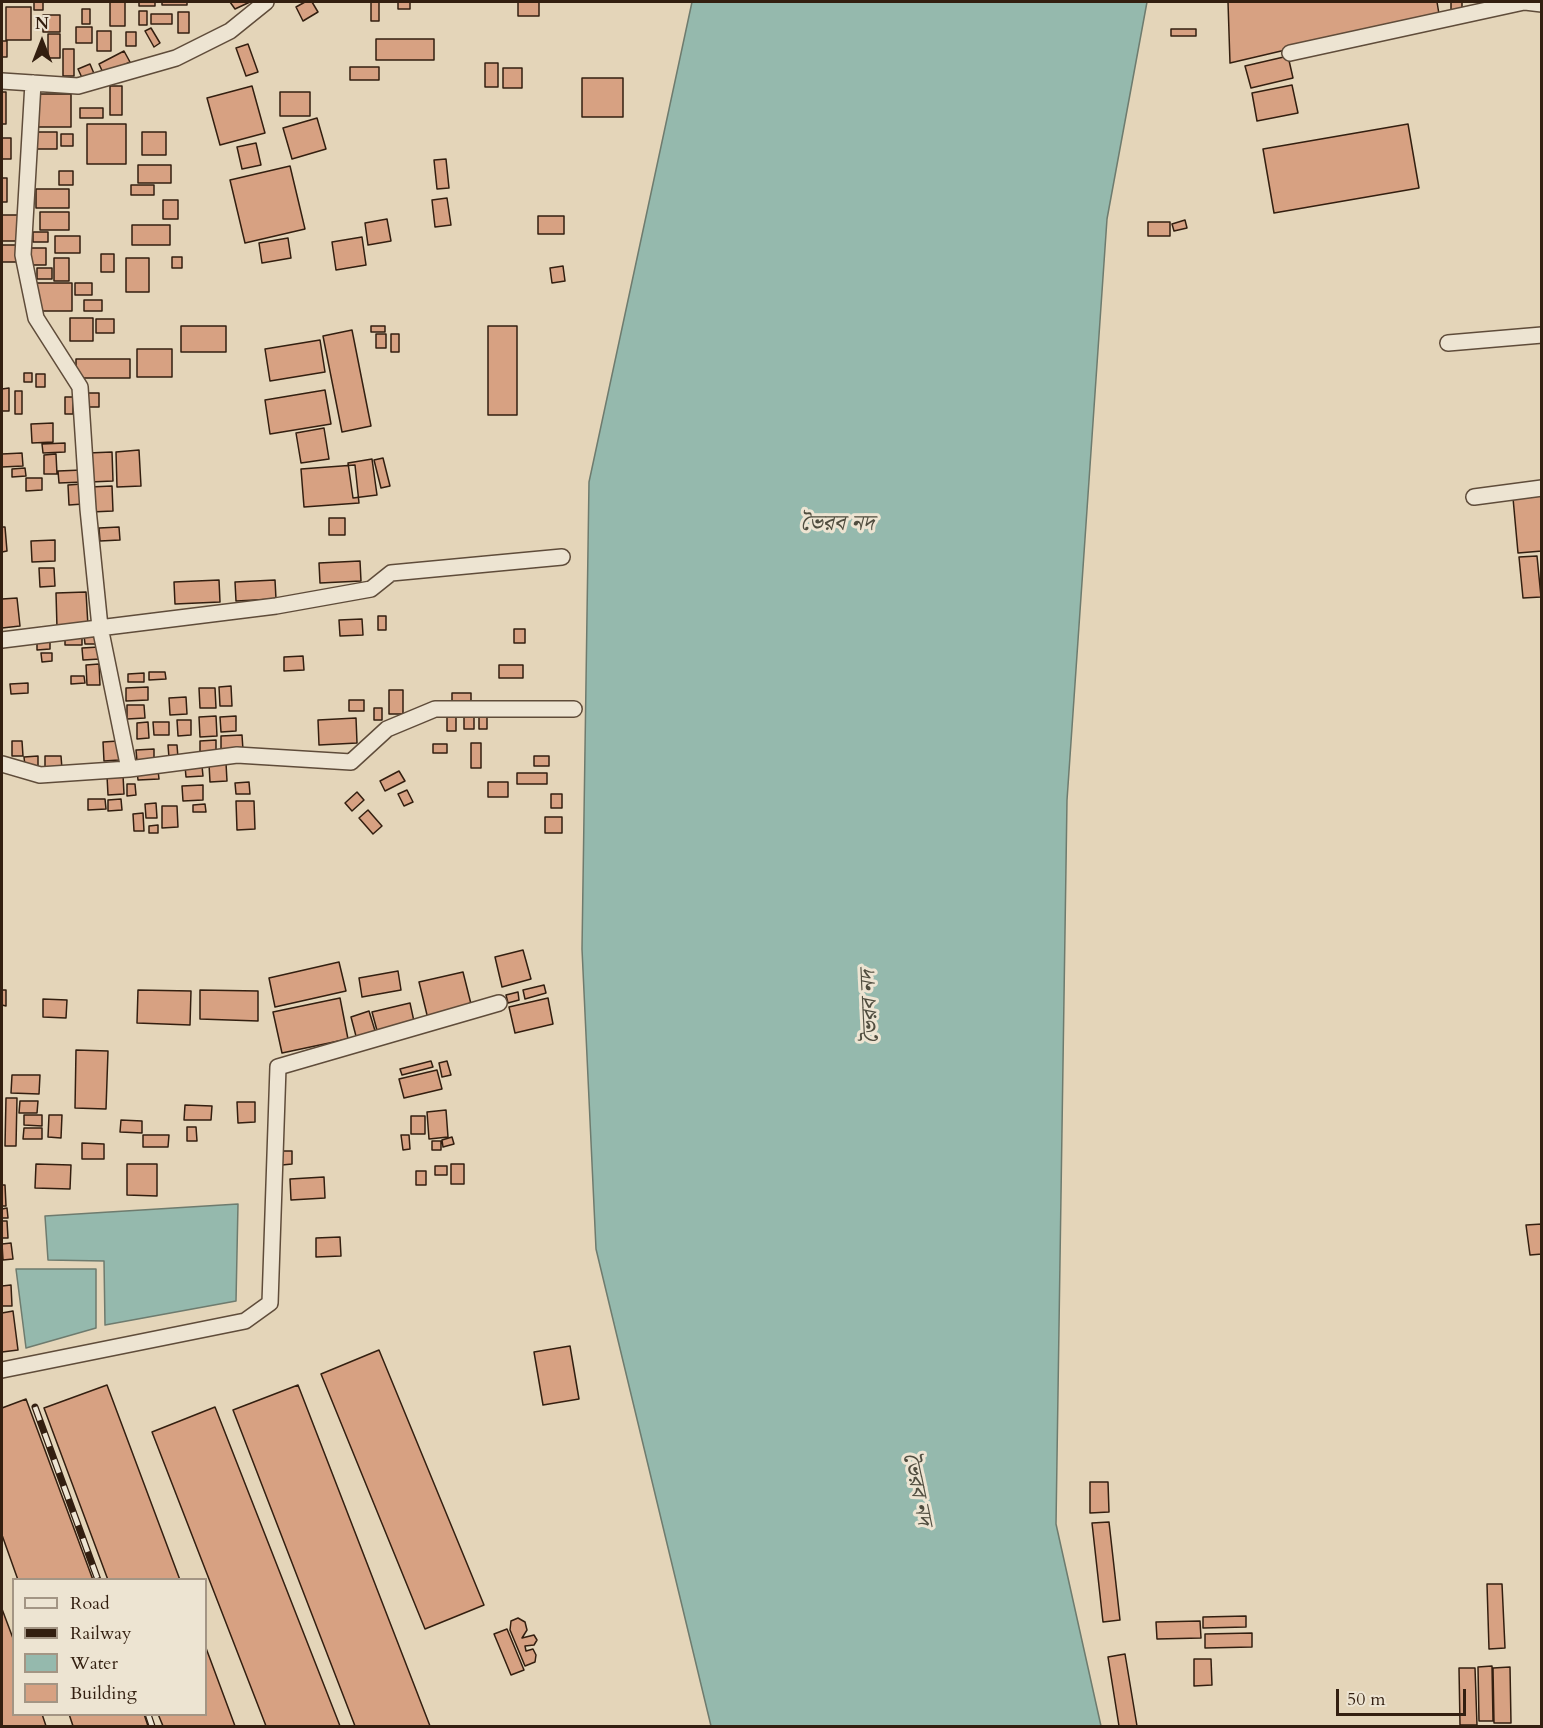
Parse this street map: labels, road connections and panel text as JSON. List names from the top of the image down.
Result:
{
  "water": ["ভৈরব নদ"],
  "legend": [
    "Road",
    "Railway",
    "Water",
    "Building"
  ],
  "scale_bar": "50 m",
  "north": "top"
}
